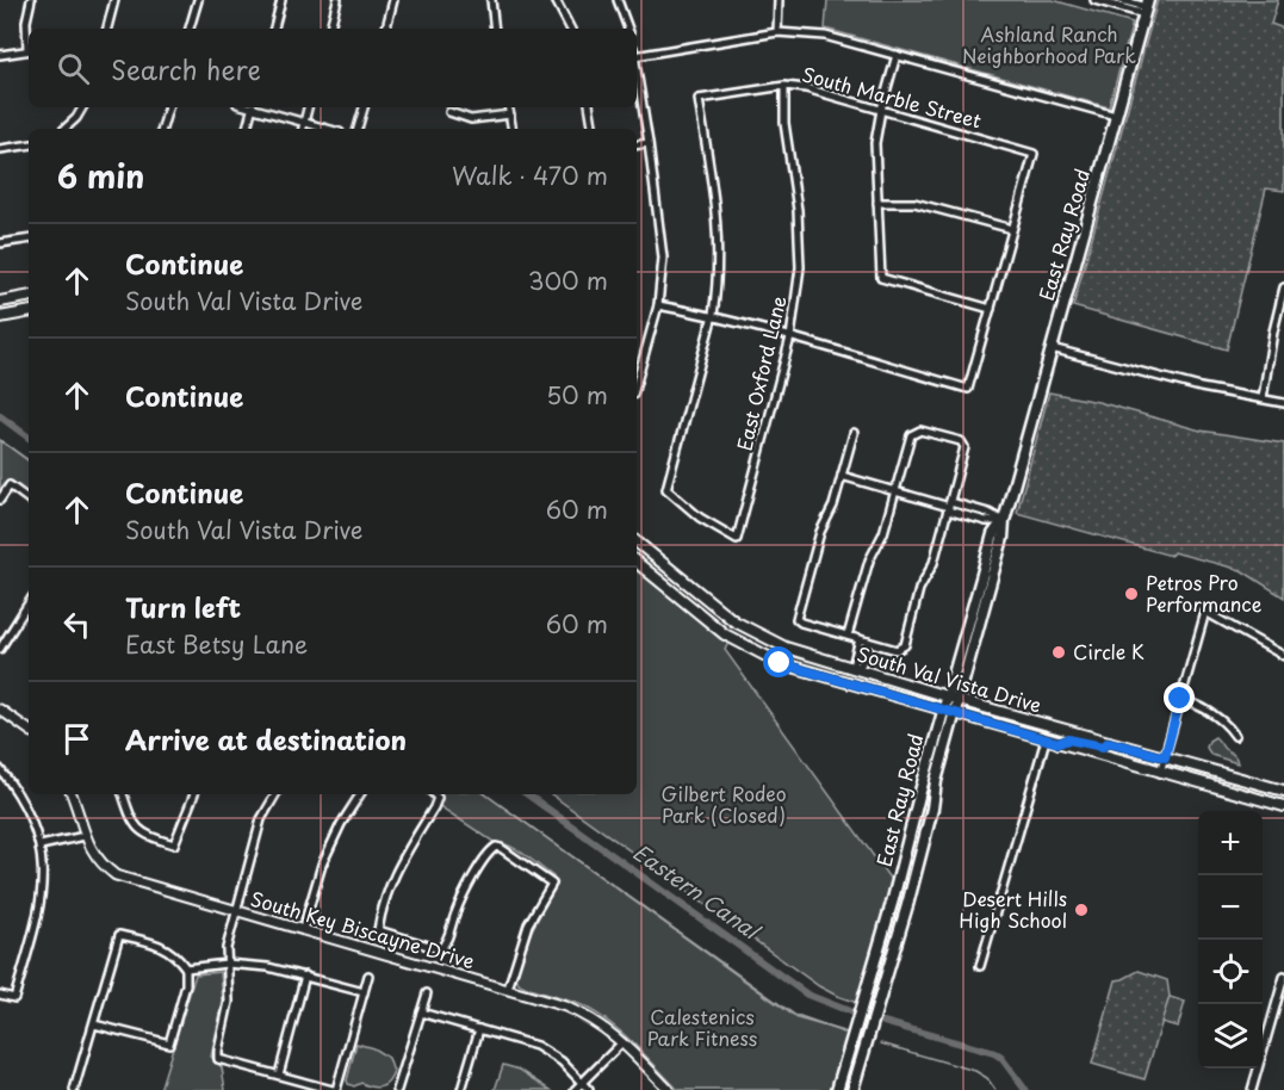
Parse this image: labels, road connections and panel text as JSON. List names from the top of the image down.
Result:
{
  "streets": {
    "main road": ["East Ray Road", "South Val Vista Drive"],
    "street": ["South Marble Street", "East Oxford Lane", "South Key Biscayne Drive"]
  },
  "crossings": [
    ["South Marble Street", "East Oxford Lane"],
    ["East Ray Road", "South Val Vista Drive"]
  ],
  "water": ["Eastern Canal"],
  "parks": ["Ashland Ranch Neighborhood Park", "Gilbert Rodeo Park (Closed)", "Calestenics Park Fitness"],
  "places": ["Petros Pro Performance", "Circle K", "Desert Hills High School"],
  "page": {
    "search": "Search here",
    "heading": ["6 min", "Walk · 470 m"],
    "list": [
      ["Continue", "South Val Vista Drive", "300 m"],
      ["Continue", "50 m"],
      ["Continue", "South Val Vista Drive", "60 m"],
      ["Turn left", "East Betsy Lane", "60 m"],
      "Arrive at destination"
    ],
    "map_buttons": ["+", "−"]
  }
}
